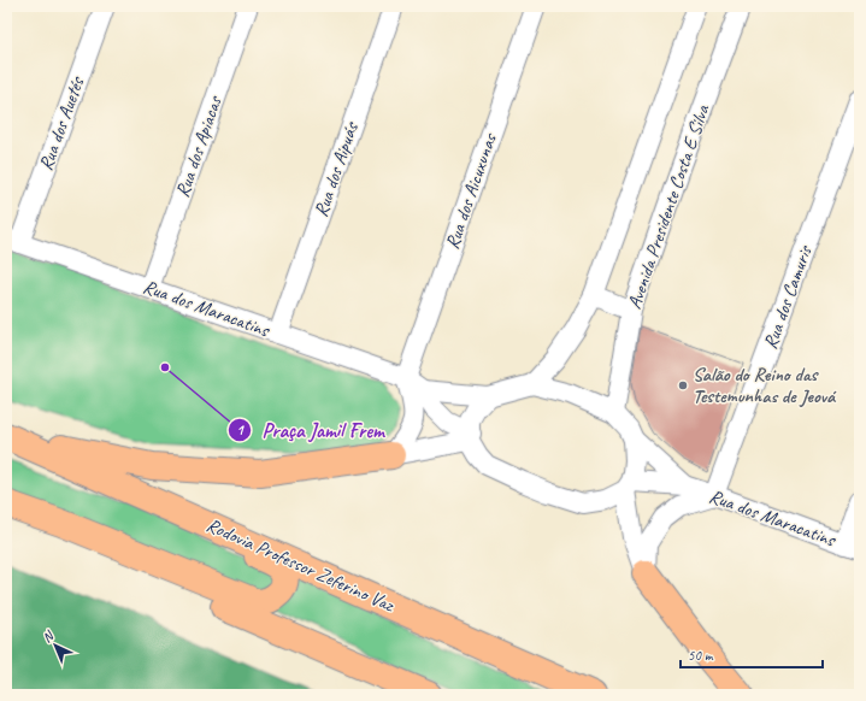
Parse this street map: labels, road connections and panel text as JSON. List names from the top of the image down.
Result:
{
  "streets": {
    "highway": ["Rodovia Professor Zeferino Vaz"],
    "street": [
      "Rua dos Auetés",
      "Rua dos Apiacas",
      "Rua dos Aipuás",
      "Rua dos Aicuxunas",
      "Avenida Presidente Costa E Silva",
      "Rua dos Camuris",
      "Rua dos Maracatins"
    ]
  },
  "crossings": [
    ["Rua dos Auetés", "Rua dos Maracatins"],
    ["Rua dos Apiacas", "Rua dos Maracatins"],
    ["Rua dos Aipuás", "Rua dos Maracatins"],
    ["Rua dos Aicuxunas", "Rua dos Maracatins"],
    ["Avenida Presidente Costa E Silva", "Rua dos Maracatins"],
    ["Rua dos Camuris", "Rua dos Maracatins"]
  ],
  "places": ["Praça Jamil Frem", "Salão do Reino das Testemunhas de Jeová"],
  "scale_bar": "50 m",
  "north": "top left"
}
